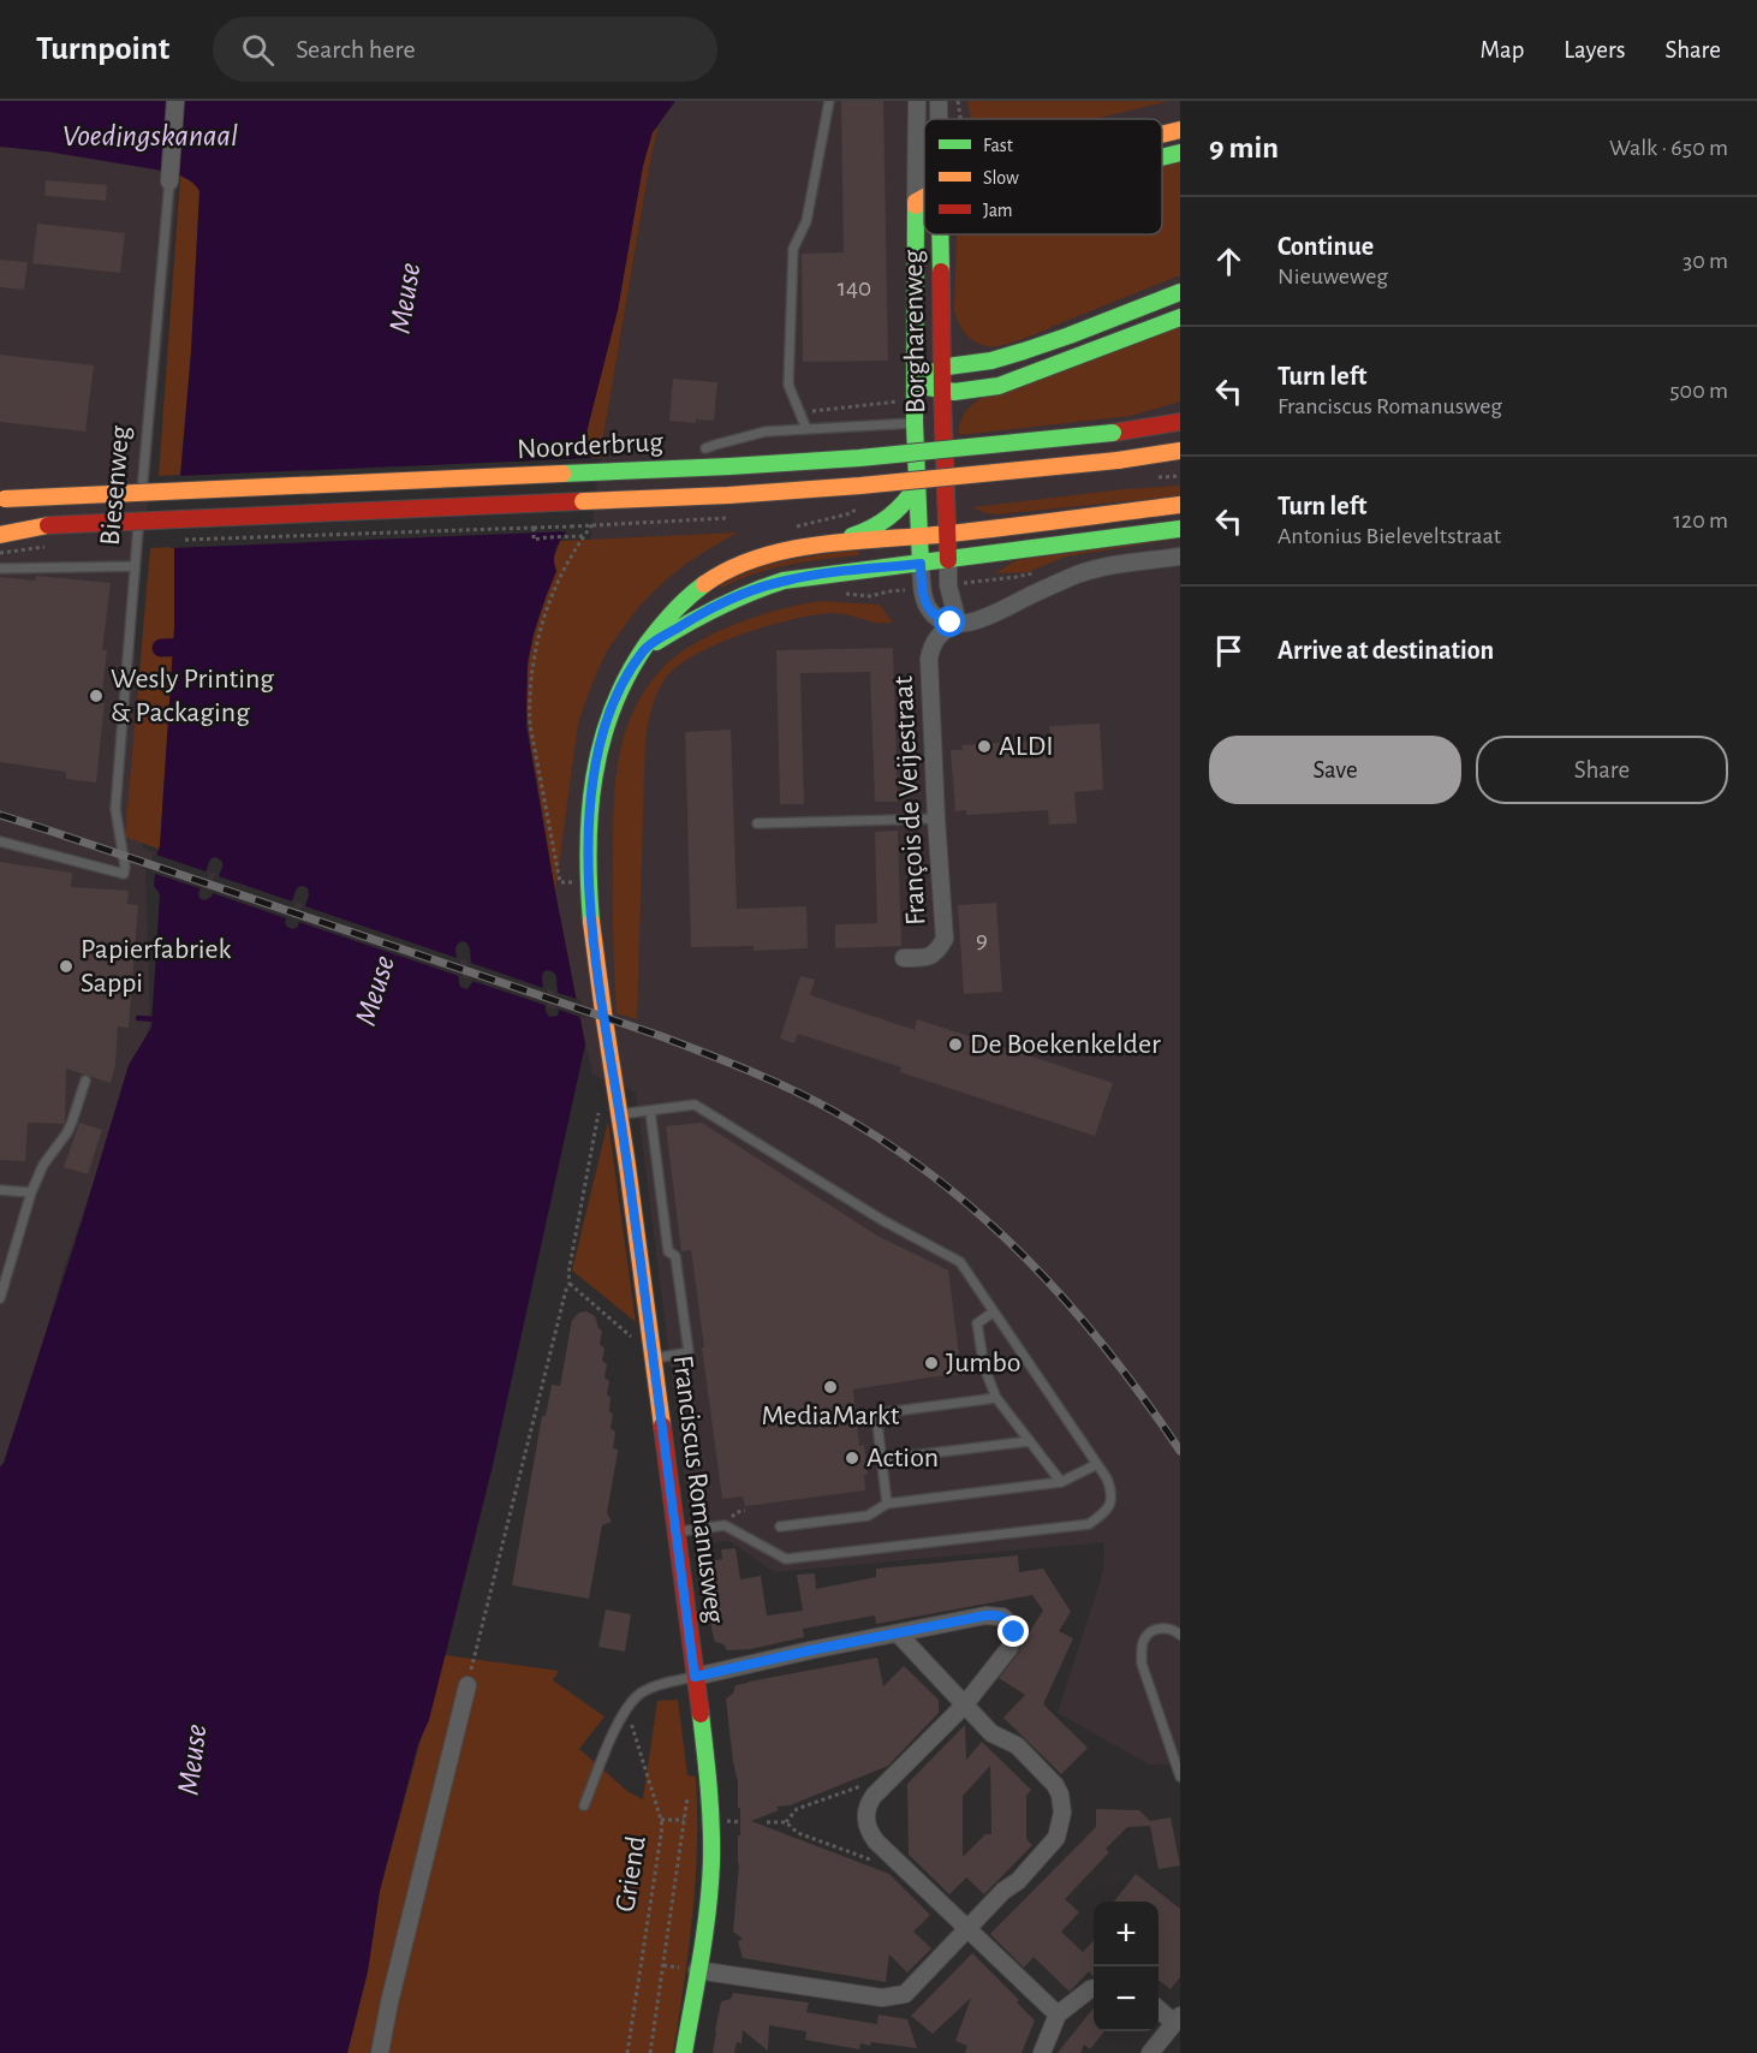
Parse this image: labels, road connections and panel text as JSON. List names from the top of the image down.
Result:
{
  "streets": {
    "street": [
      "Borgharenweg",
      "Noorderbrug",
      "Biesenweg",
      "François de Veijestraat",
      "Franciscus Romanusweg"
    ],
    "path": ["Griend"]
  },
  "crossings": [
    ["Borgharenweg", "Franciscus Romanusweg"]
  ],
  "water": ["Voedingskanaal", "Meuse"],
  "places": [
    "Wesly Printing & Packaging",
    "ALDI",
    "Papierfabriek Sappi",
    "De Boekenkelder",
    "Jumbo",
    "MediaMarkt",
    "Action"
  ],
  "house_numbers": ["140", "9"],
  "legend": ["Fast", "Slow", "Jam"],
  "page": {
    "header": "Turnpoint",
    "search": "Search here",
    "nav": ["Map", "Layers", "Share"],
    "heading": ["9 min", "Walk · 650 m"],
    "list": [
      ["Continue", "Nieuweweg", "30 m"],
      ["Turn left", "Franciscus Romanusweg", "500 m"],
      ["Turn left", "Antonius Bieleveltstraat", "120 m"],
      "Arrive at destination"
    ],
    "buttons": ["Save", "Share"],
    "map_buttons": ["+", "−"]
  }
}
